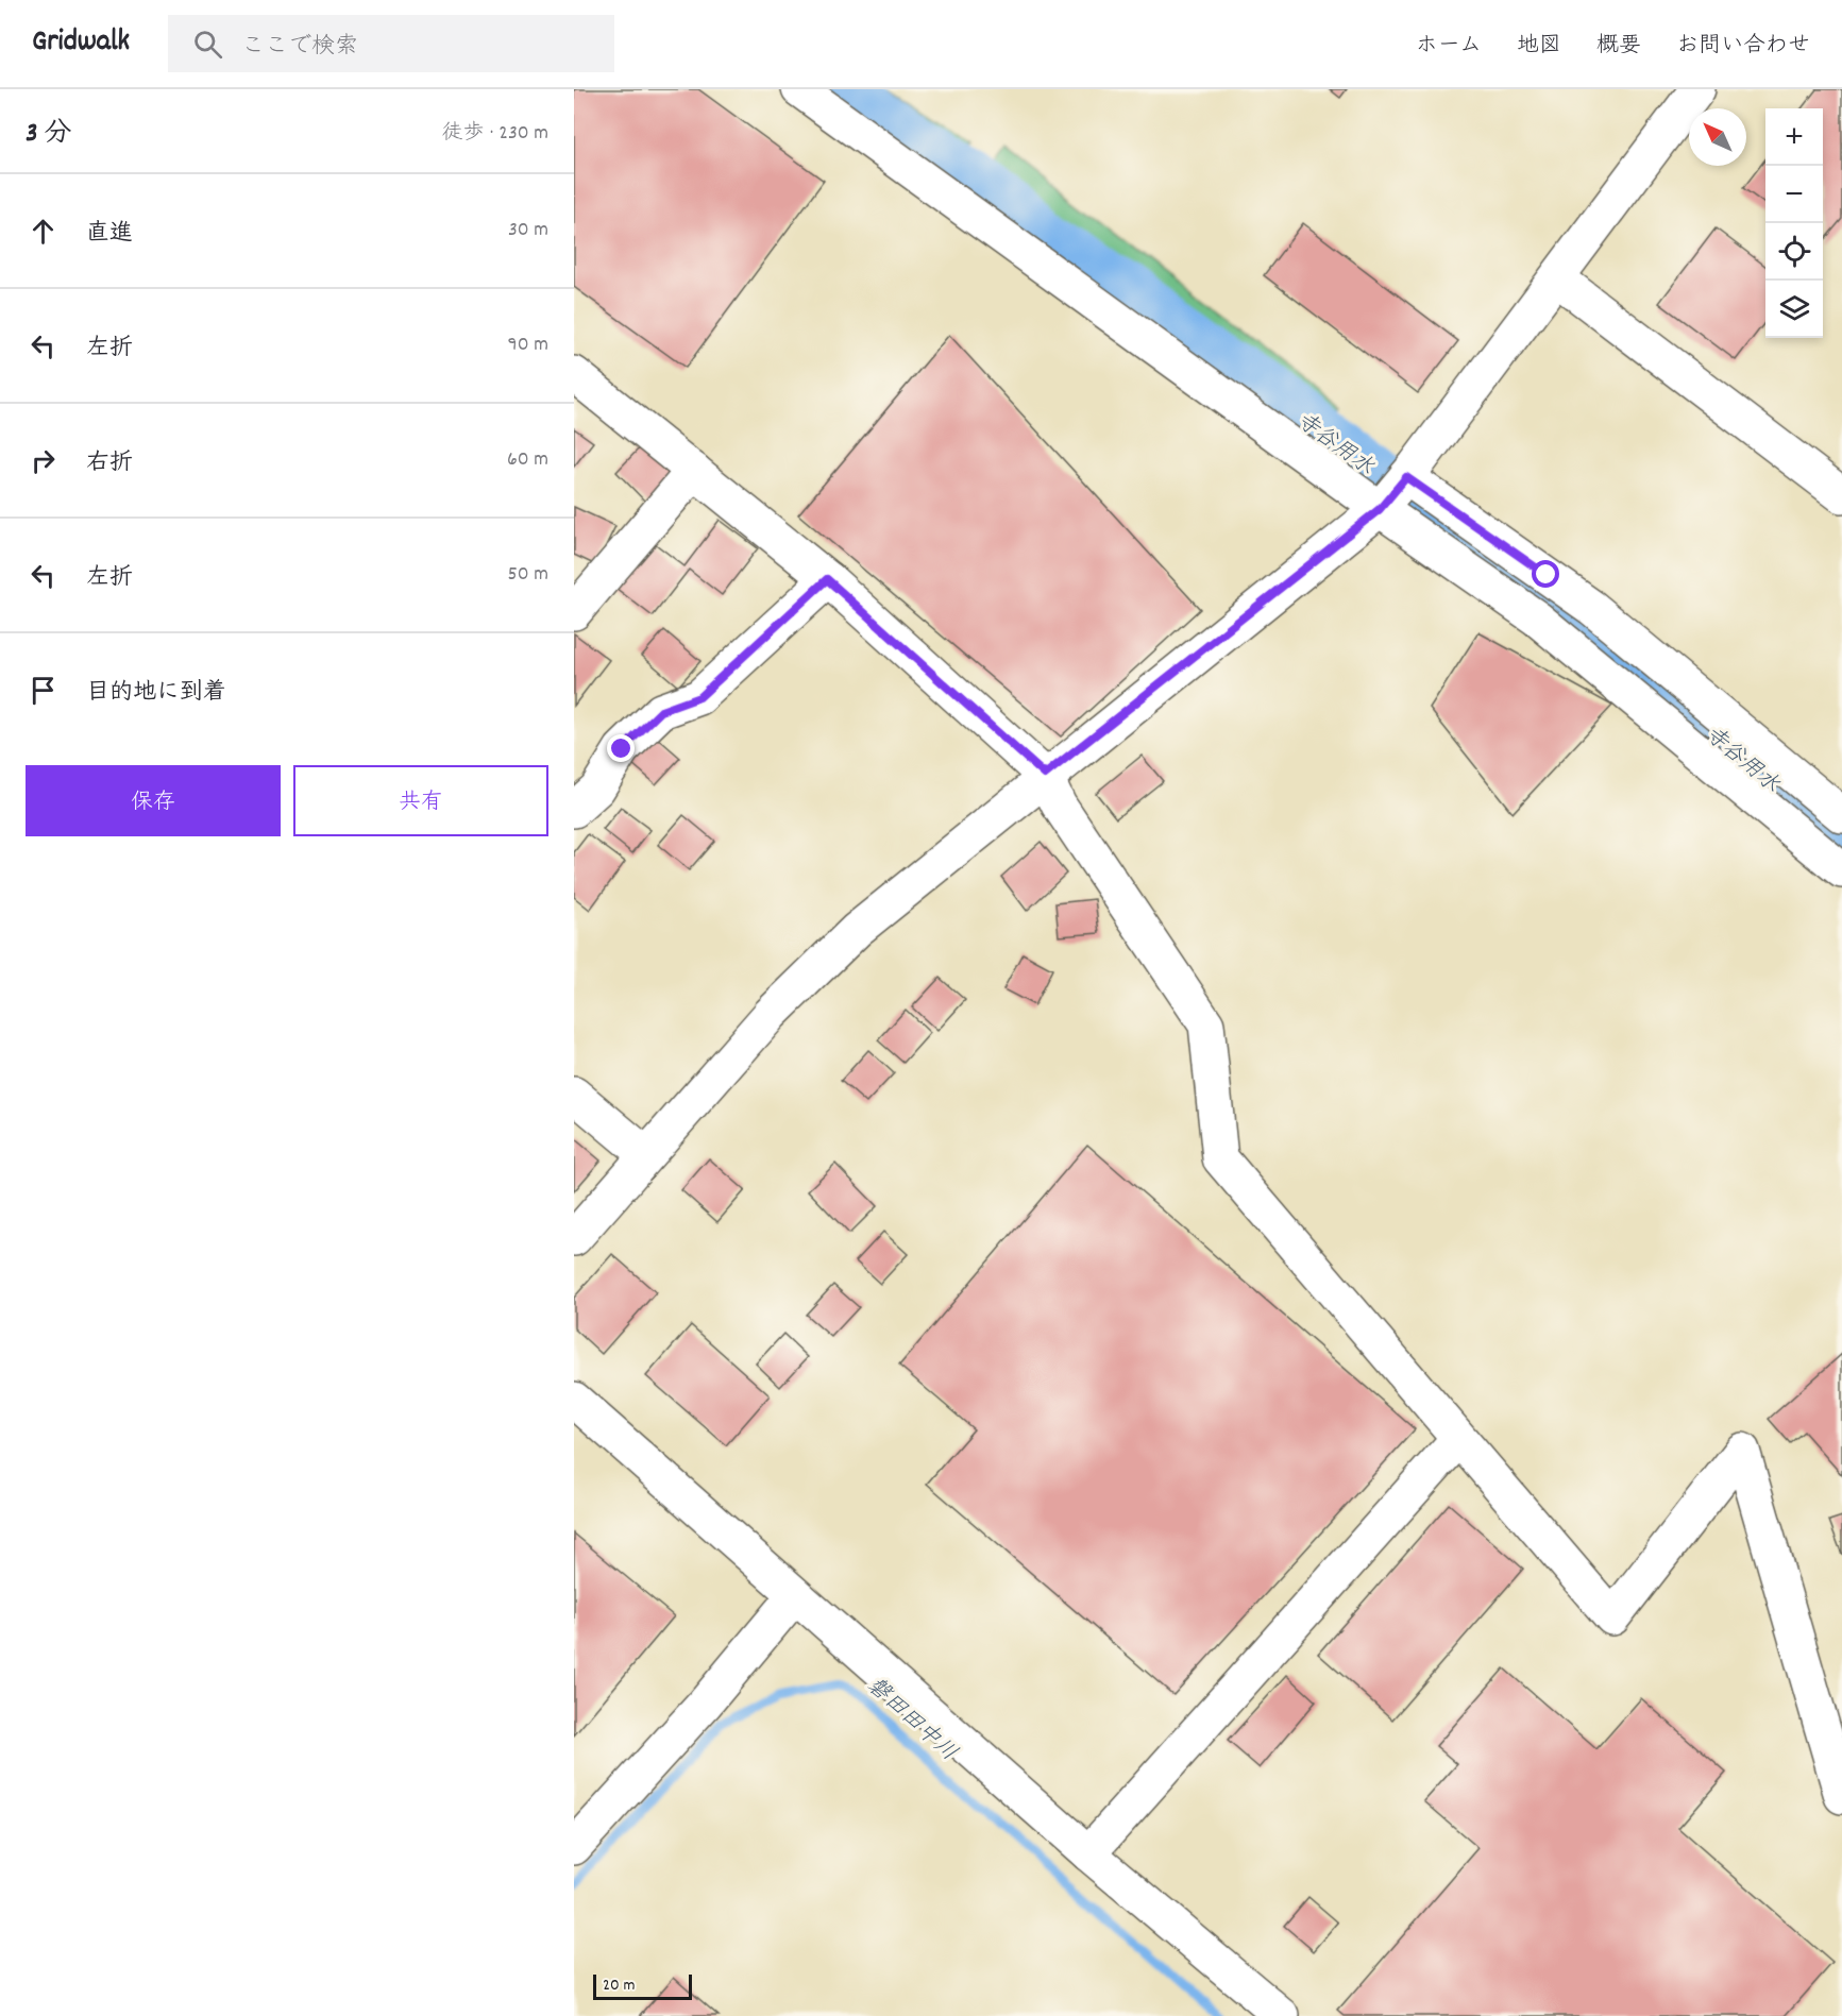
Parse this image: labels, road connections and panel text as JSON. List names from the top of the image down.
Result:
{
  "water": ["寺谷用水", "磐田田中川"],
  "scale_bar": "20 m",
  "north": "top left",
  "page": {
    "header": "Gridwalk",
    "search": "ここで検索",
    "nav": [
      "ホーム",
      "地図",
      "概要",
      "お問い合わせ"
    ],
    "heading": ["3 分", "徒歩 · 230 m"],
    "map_buttons": ["+", "−"],
    "list": [
      ["直進", "30 m"],
      ["左折", "90 m"],
      ["右折", "60 m"],
      ["左折", "50 m"],
      "目的地に到着"
    ],
    "buttons": ["保存", "共有"],
    "scale": "20 m"
  }
}
